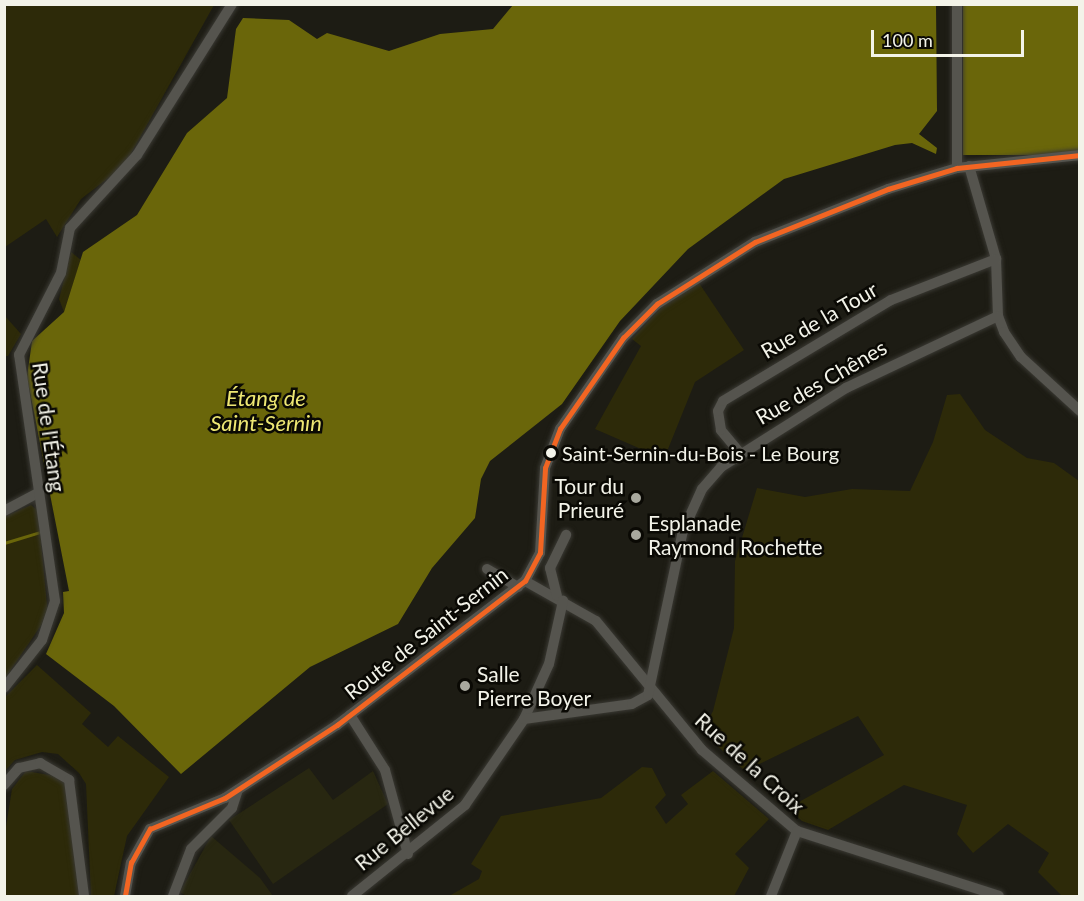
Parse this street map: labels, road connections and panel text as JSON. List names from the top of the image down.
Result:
{
  "streets": {
    "street": [
      "Rue de la Tour",
      "Rue des Chênes",
      "Rue de l'Étang",
      "Route de Saint-Sernin",
      "Rue de la Croix",
      "Rue Bellevue"
    ]
  },
  "crossings": [
    ["Rue de la Tour", "Rue des Chênes"],
    ["Rue des Chênes", "Rue de la Croix"],
    ["Route de Saint-Sernin", "Rue de la Croix"],
    ["Rue de la Croix", "Rue Bellevue"]
  ],
  "water": ["Étang de Saint-Sernin"],
  "places": [
    "Saint-Sernin-du-Bois - Le Bourg",
    "Tour du Prieuré",
    "Esplanade Raymond Rochette",
    "Salle Pierre Boyer"
  ],
  "scale_bar": "100 m"
}
